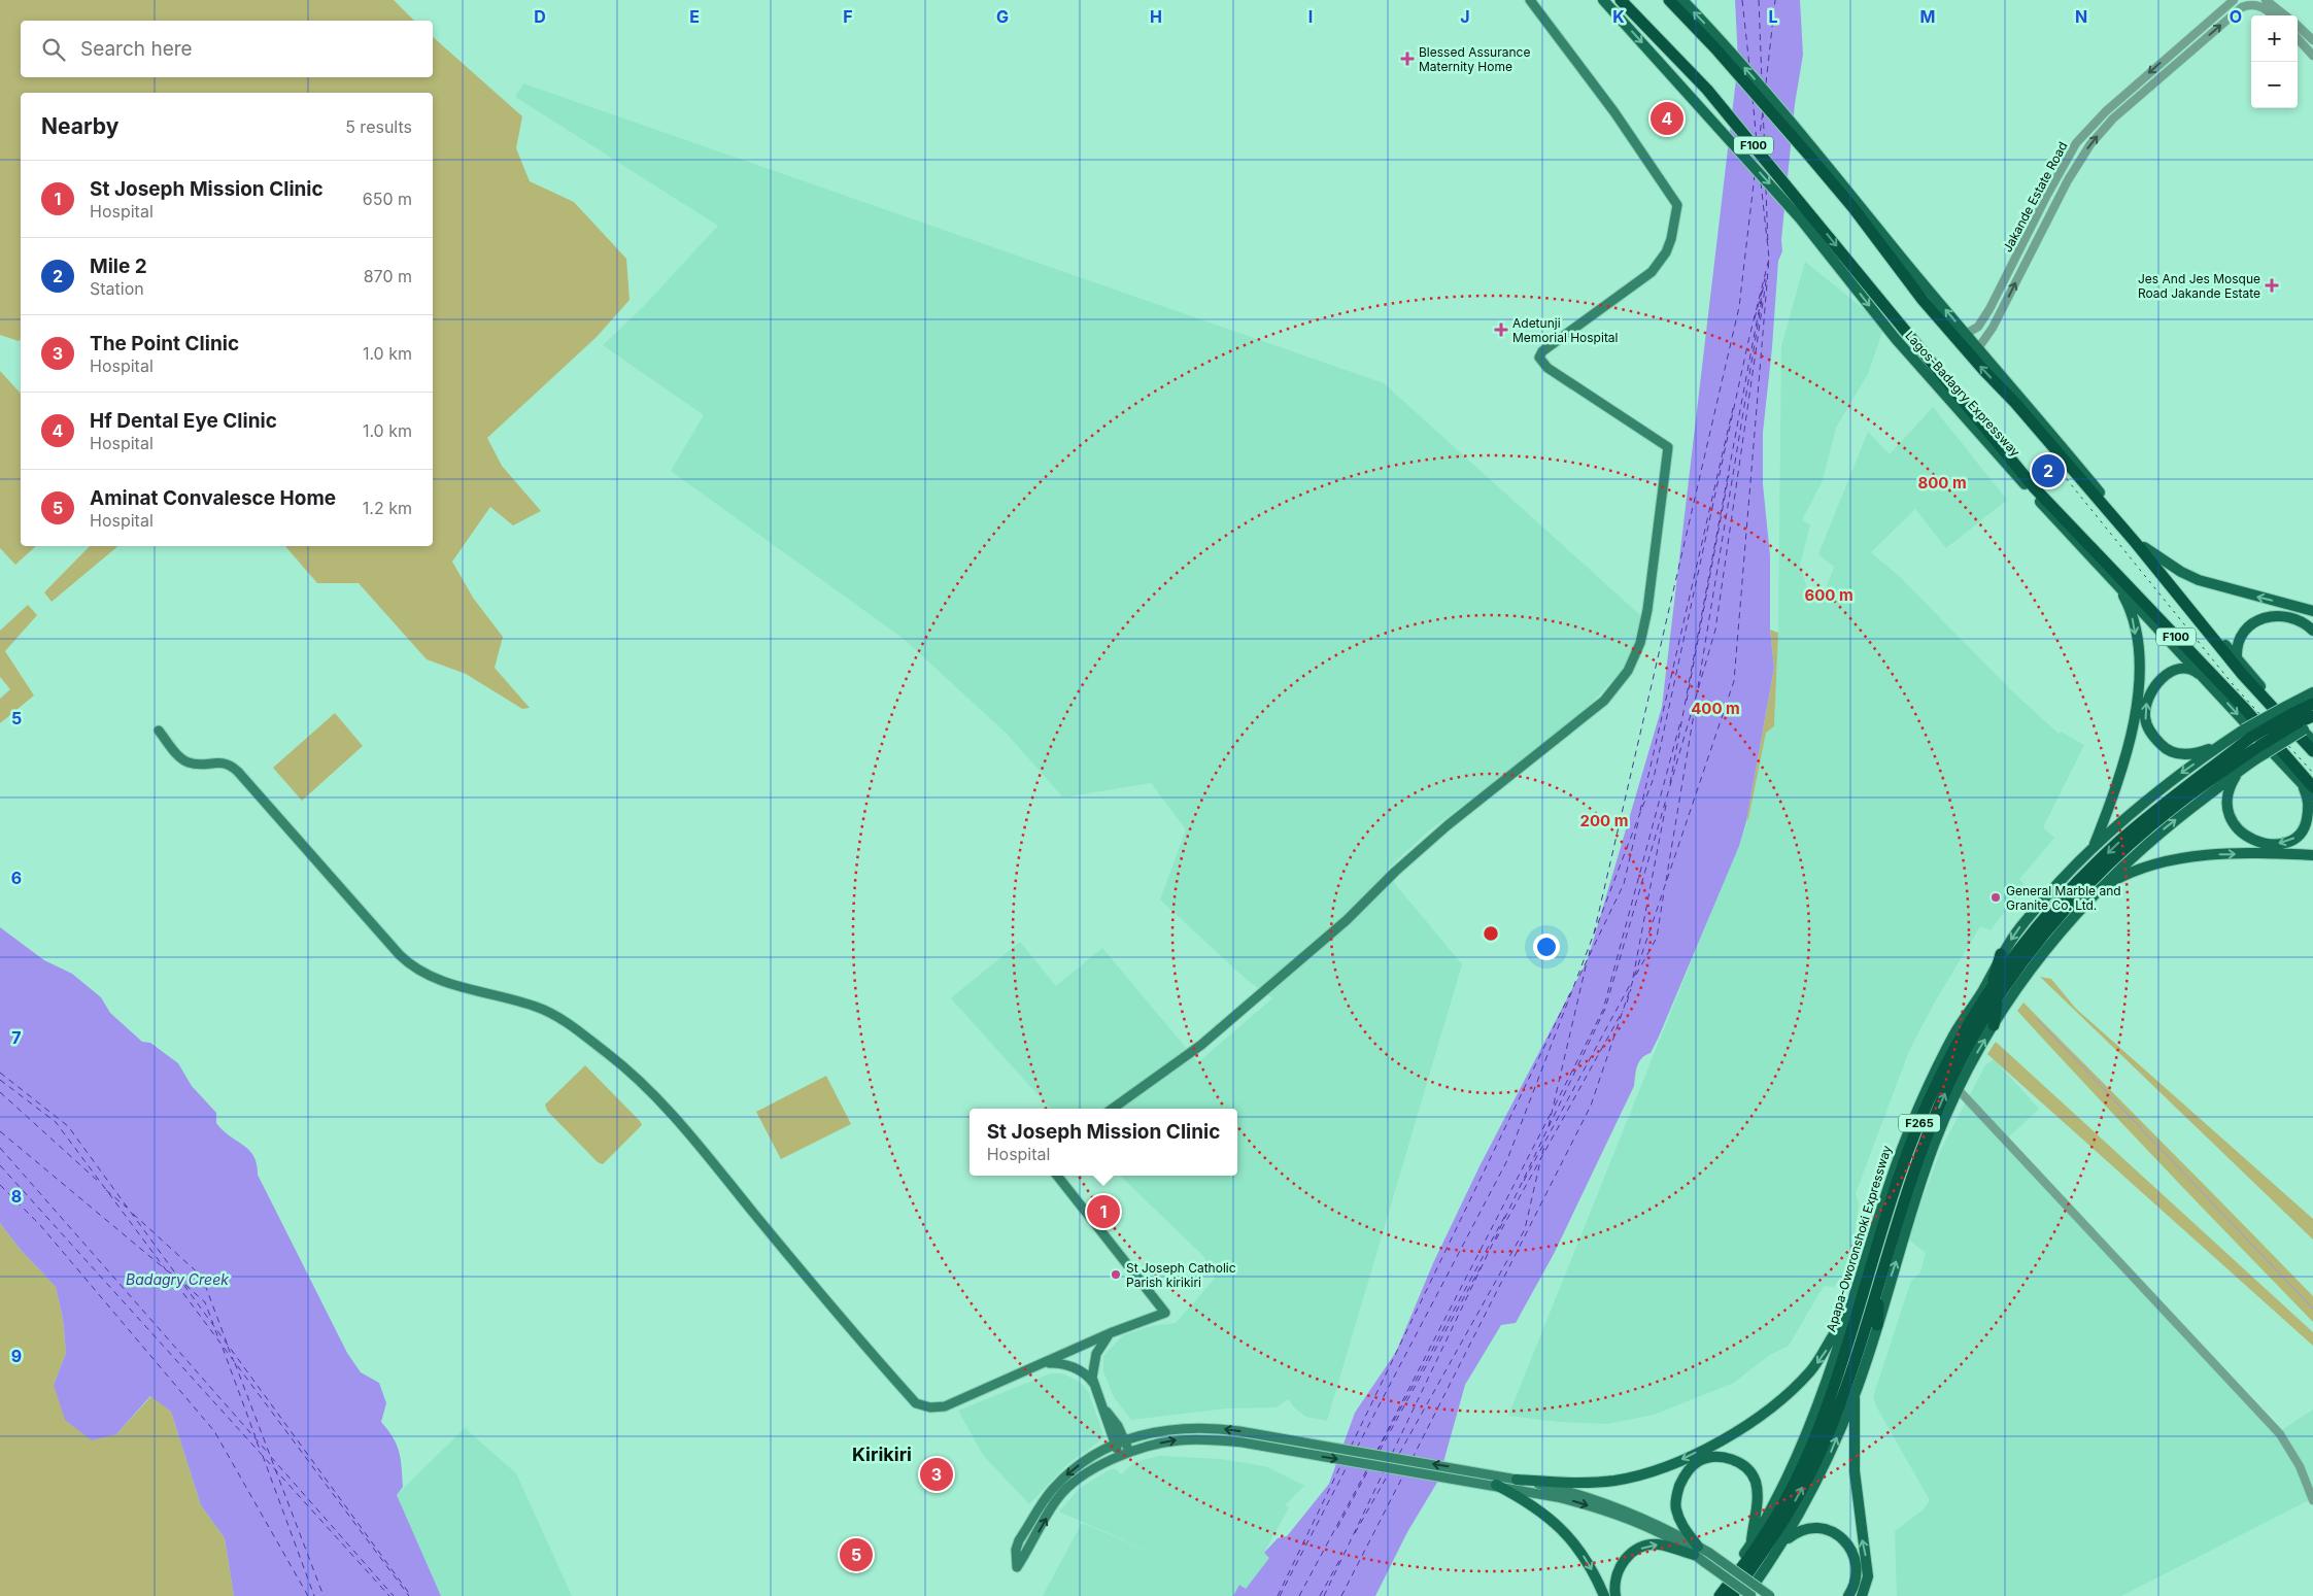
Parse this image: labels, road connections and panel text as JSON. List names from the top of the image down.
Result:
{
  "streets": {
    "highway": [
      "F100",
      "Lagos-Badagry Expressway",
      "F265",
      "Apapa-Oworonshoki Expressway"
    ],
    "street": ["Jakande Estate Road"]
  },
  "districts": ["Kirikiri"],
  "water": ["Badagry Creek"],
  "places": {
    "health": ["Blessed Assurance Maternity Home", "Jes And Jes Mosque Road Jakande Estate", "Adetunji Memorial Hospital"],
    "other": ["General Marble and Granite Co. Ltd.", "St Joseph Catholic Parish kirikiri"]
  },
  "page": {
    "map_buttons": ["+", "−"],
    "search": "Search here",
    "heading": ["Nearby", "5 results"],
    "pins": [
      "4",
      "2",
      "1",
      "3",
      "5"
    ],
    "list": [
      {
        "mark": "1",
        "name": "St Joseph Mission Clinic",
        "note": "Hospital",
        "value": "650 m"
      },
      {
        "mark": "2",
        "name": "Mile 2",
        "note": "Station",
        "value": "870 m"
      },
      {
        "mark": "3",
        "name": "The Point Clinic",
        "note": "Hospital",
        "value": "1.0 km"
      },
      {
        "mark": "4",
        "name": "Hf Dental Eye Clinic",
        "note": "Hospital",
        "value": "1.0 km"
      },
      {
        "mark": "5",
        "name": "Aminat Convalesce Home",
        "note": "Hospital",
        "value": "1.2 km"
      }
    ],
    "popup": ["St Joseph Mission Clinic", "Hospital"]
  },
  "grid": {
    "columns": [
      "D",
      "E",
      "F",
      "G",
      "H",
      "I",
      "J",
      "K",
      "L",
      "M",
      "N",
      "O"
    ],
    "rows": [
      "5",
      "6",
      "7",
      "8",
      "9"
    ]
  },
  "rings": [
    "800 m",
    "600 m",
    "400 m",
    "200 m"
  ]
}
